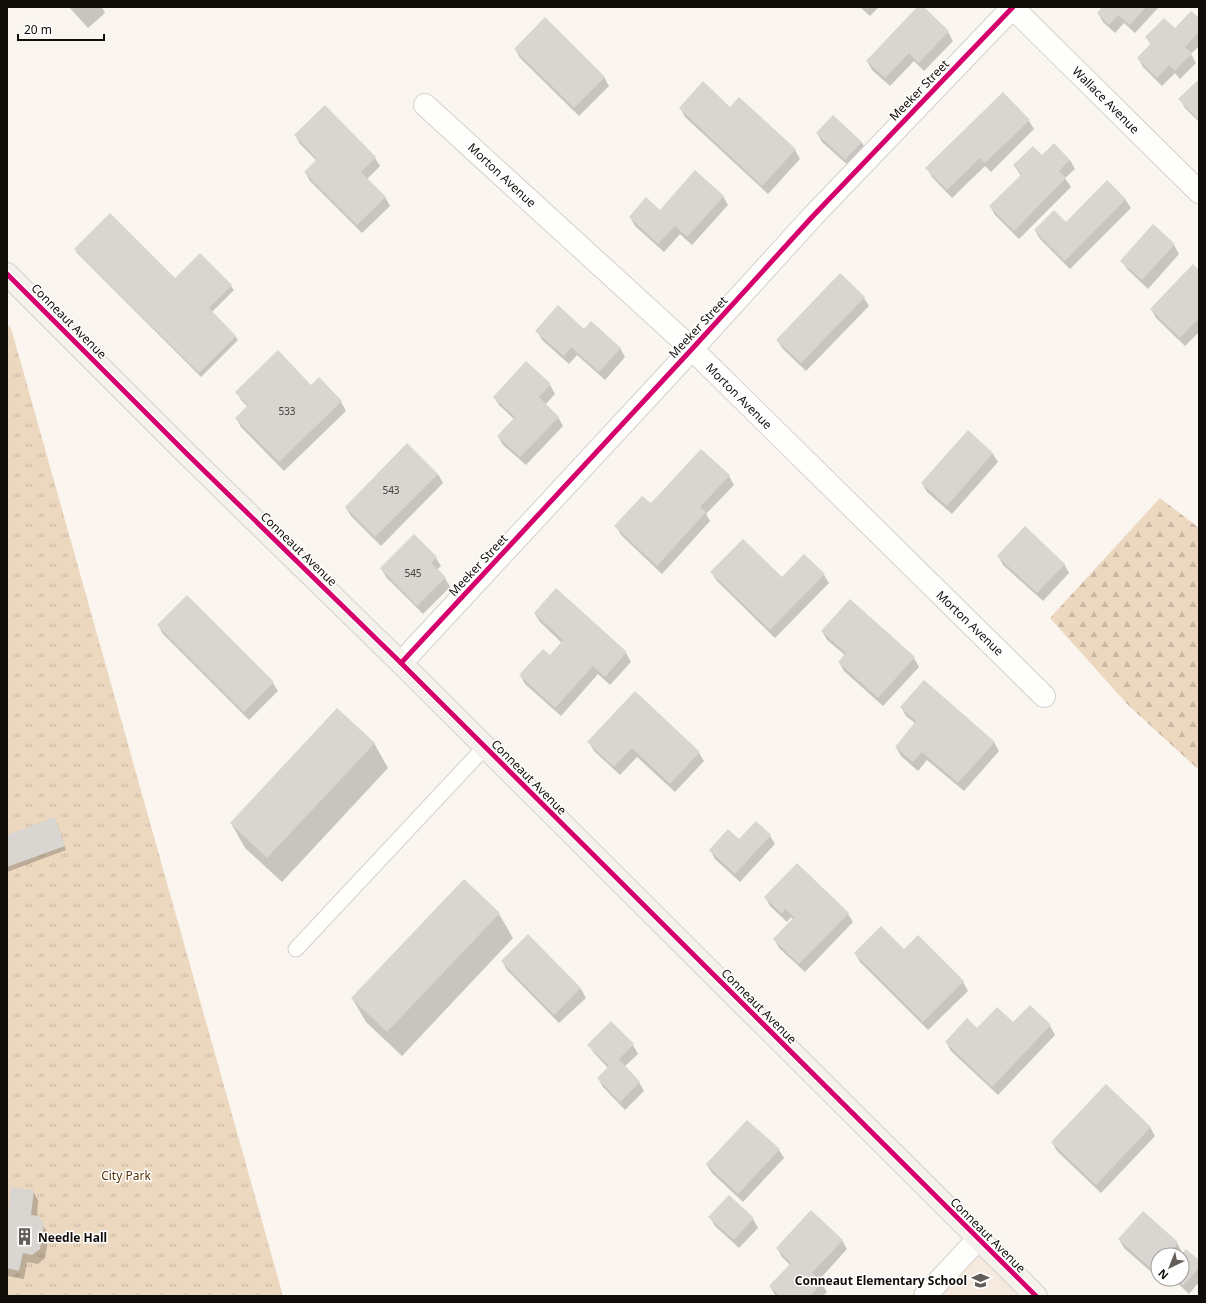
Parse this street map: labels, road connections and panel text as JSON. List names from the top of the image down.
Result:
{
  "streets": {
    "street": [
      "Meeker Street",
      "Wallace Avenue",
      "Morton Avenue",
      "Conneaut Avenue"
    ]
  },
  "crossings": [
    ["Meeker Street", "Wallace Avenue"],
    ["Meeker Street", "Morton Avenue"],
    ["Meeker Street", "Conneaut Avenue"]
  ],
  "parks": ["City Park"],
  "places": {
    "building": ["Needle Hall"],
    "school or university": ["Conneaut Elementary School"]
  },
  "house_numbers": ["533", "543", "545"],
  "scale_bar": "20 m",
  "north": "bottom left"
}
